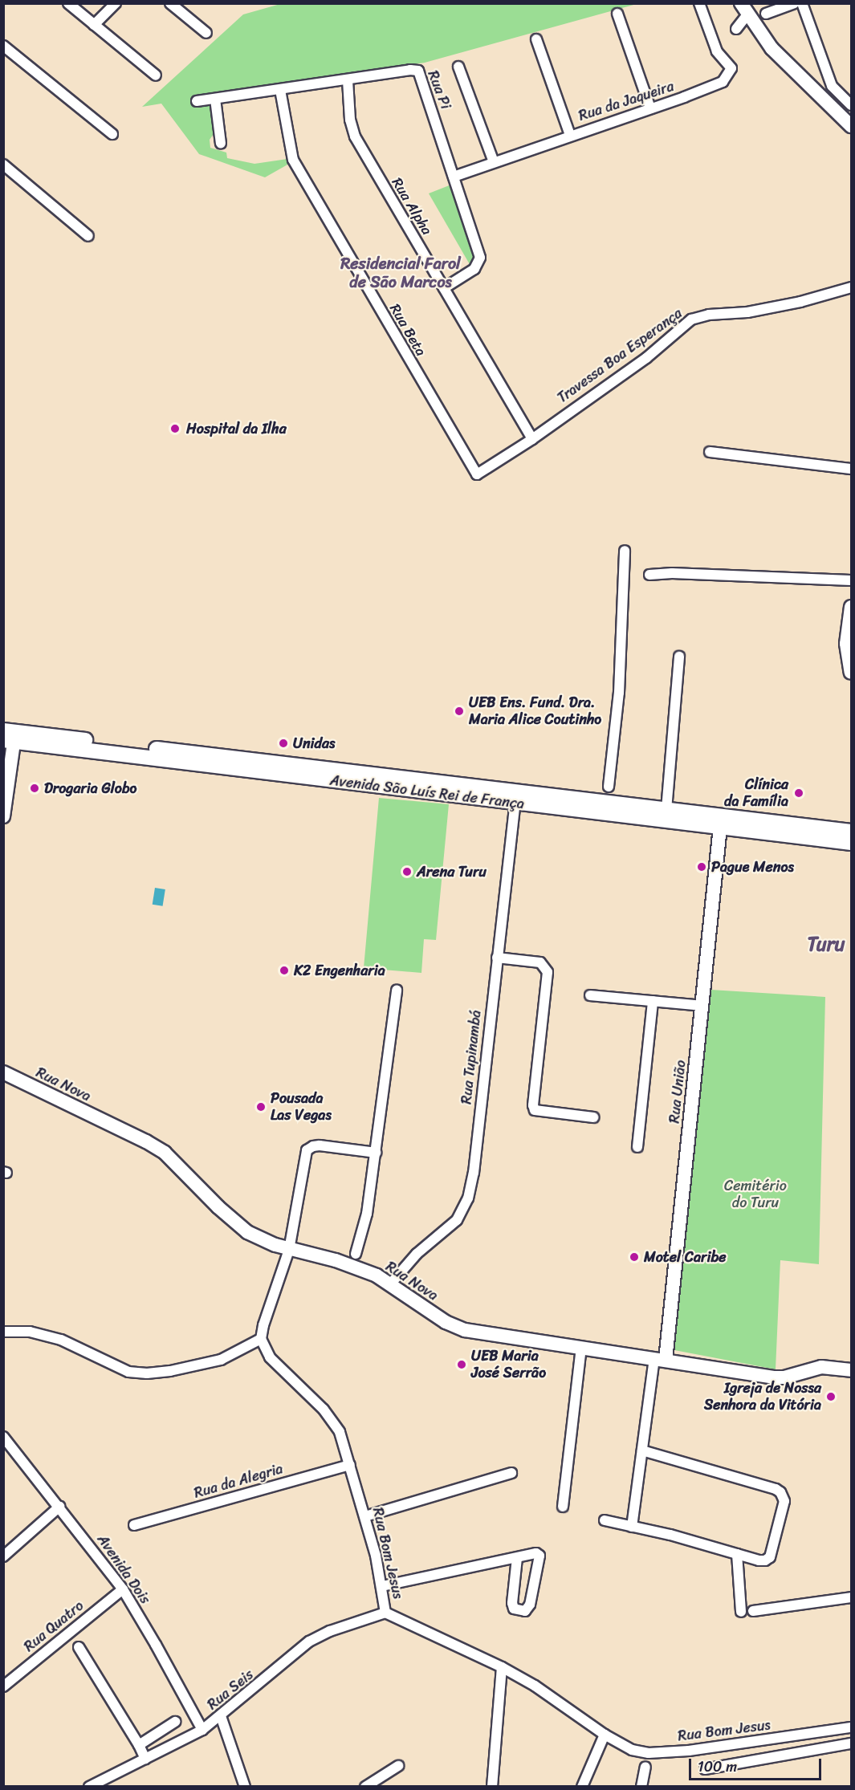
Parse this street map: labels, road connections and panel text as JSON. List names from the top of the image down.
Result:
{
  "streets": {
    "main road": ["Avenida São Luís Rei de França", "Rua Nova", "Rua União"],
    "street": [
      "Rua Pi",
      "Rua da Jaqueira",
      "Rua Alpha",
      "Rua Beta",
      "Travessa Boa Esperança",
      "Rua Tupinambá",
      "Rua da Alegria",
      "Rua Bom Jesus",
      "Avenida Dois",
      "Rua Quatro",
      "Rua Seis"
    ]
  },
  "crossings": [
    ["Rua Pi", "Rua da Jaqueira"],
    ["Rua Pi", "Rua Alpha"],
    ["Rua Pi", "Rua Beta"],
    ["Rua Alpha", "Travessa Boa Esperança"],
    ["Rua Beta", "Travessa Boa Esperança"],
    ["Avenida São Luís Rei de França", "Rua Tupinambá"],
    ["Avenida São Luís Rei de França", "Rua União"],
    ["Rua Tupinambá", "Rua Nova"],
    ["Rua Nova", "Rua União"],
    ["Rua da Alegria", "Rua Bom Jesus"],
    ["Rua Bom Jesus", "Rua Seis"],
    ["Avenida Dois", "Rua Quatro"],
    ["Avenida Dois", "Rua Seis"]
  ],
  "districts": ["Residencial Farol de São Marcos", "Turu"],
  "parks": ["Cemitério do Turu"],
  "places": [
    "Hospital da Ilha",
    "UEB Ens. Fund. Dra. Maria Alice Coutinho",
    "Unidas",
    "Drogaria Globo",
    "Clínica da Família",
    "Pague Menos",
    "Arena Turu",
    "K2 Engenharia",
    "Pousada Las Vegas",
    "Motel Caribe",
    "UEB Maria José Serrão",
    "Igreja de Nossa Senhora da Vitória"
  ],
  "scale_bar": "100 m"
}
